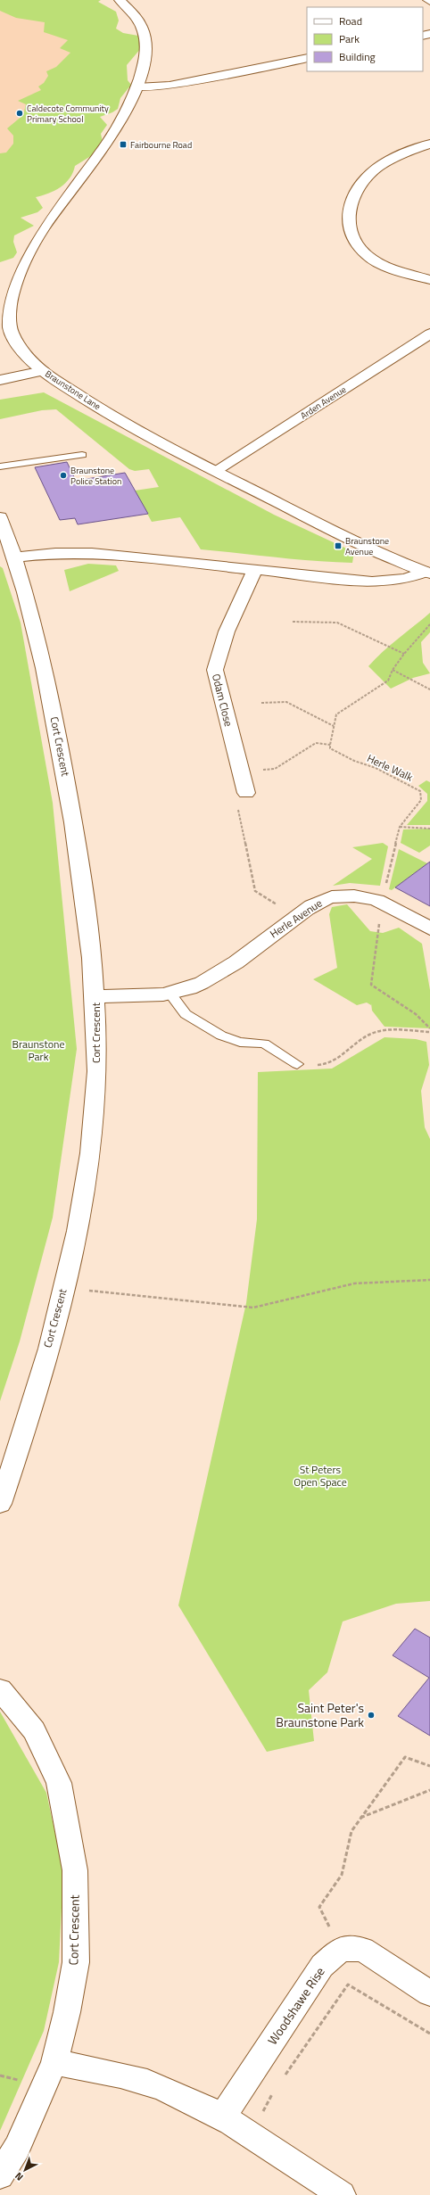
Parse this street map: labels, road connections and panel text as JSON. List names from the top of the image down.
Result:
{
  "streets": {
    "street": [
      "Braunstone Lane",
      "Arden Avenue",
      "Odam Close",
      "Cort Crescent",
      "Herle Avenue",
      "Woodshawe Rise"
    ],
    "path": ["Herle Walk"]
  },
  "crossings": [
    ["Braunstone Lane", "Arden Avenue"],
    ["Cort Crescent", "Herle Avenue"],
    ["Herle Walk", "Herle Avenue"]
  ],
  "parks": ["Braunstone Park", "St Peters Open Space"],
  "places": {
    "other": ["Caldecote Community Primary School", "Braunstone Police Station", "Saint Peter's Braunstone Park"],
    "transit": ["Fairbourne Road", "Braunstone Avenue"]
  },
  "legend": ["Road", "Park", "Building"],
  "north": "bottom left"
}
